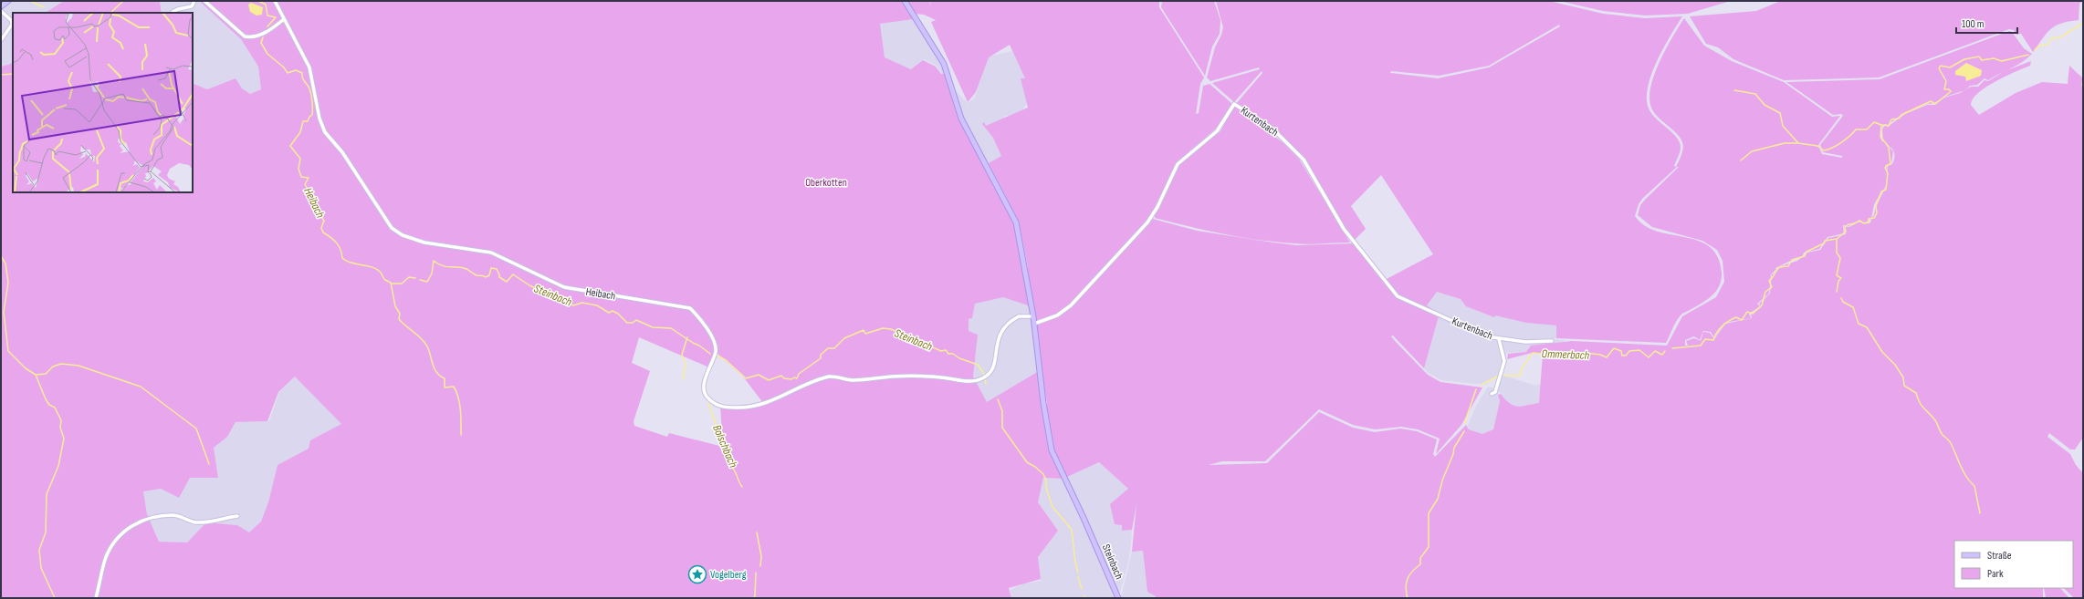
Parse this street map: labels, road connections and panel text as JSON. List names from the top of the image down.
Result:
{
  "streets": {
    "street": ["Kurtenbach", "Heibach", "Steinbach"]
  },
  "crossings": [
    ["Kurtenbach", "Steinbach"],
    ["Heibach", "Steinbach"]
  ],
  "water": [
    "Heibach",
    "Steinbach",
    "Ommerbach",
    "Bolschbach"
  ],
  "parks": ["Oberkotten"],
  "places": {
    "place": ["Vogelberg"]
  },
  "legend": ["Straße", "Park"],
  "scale_bar": "100 m"
}
